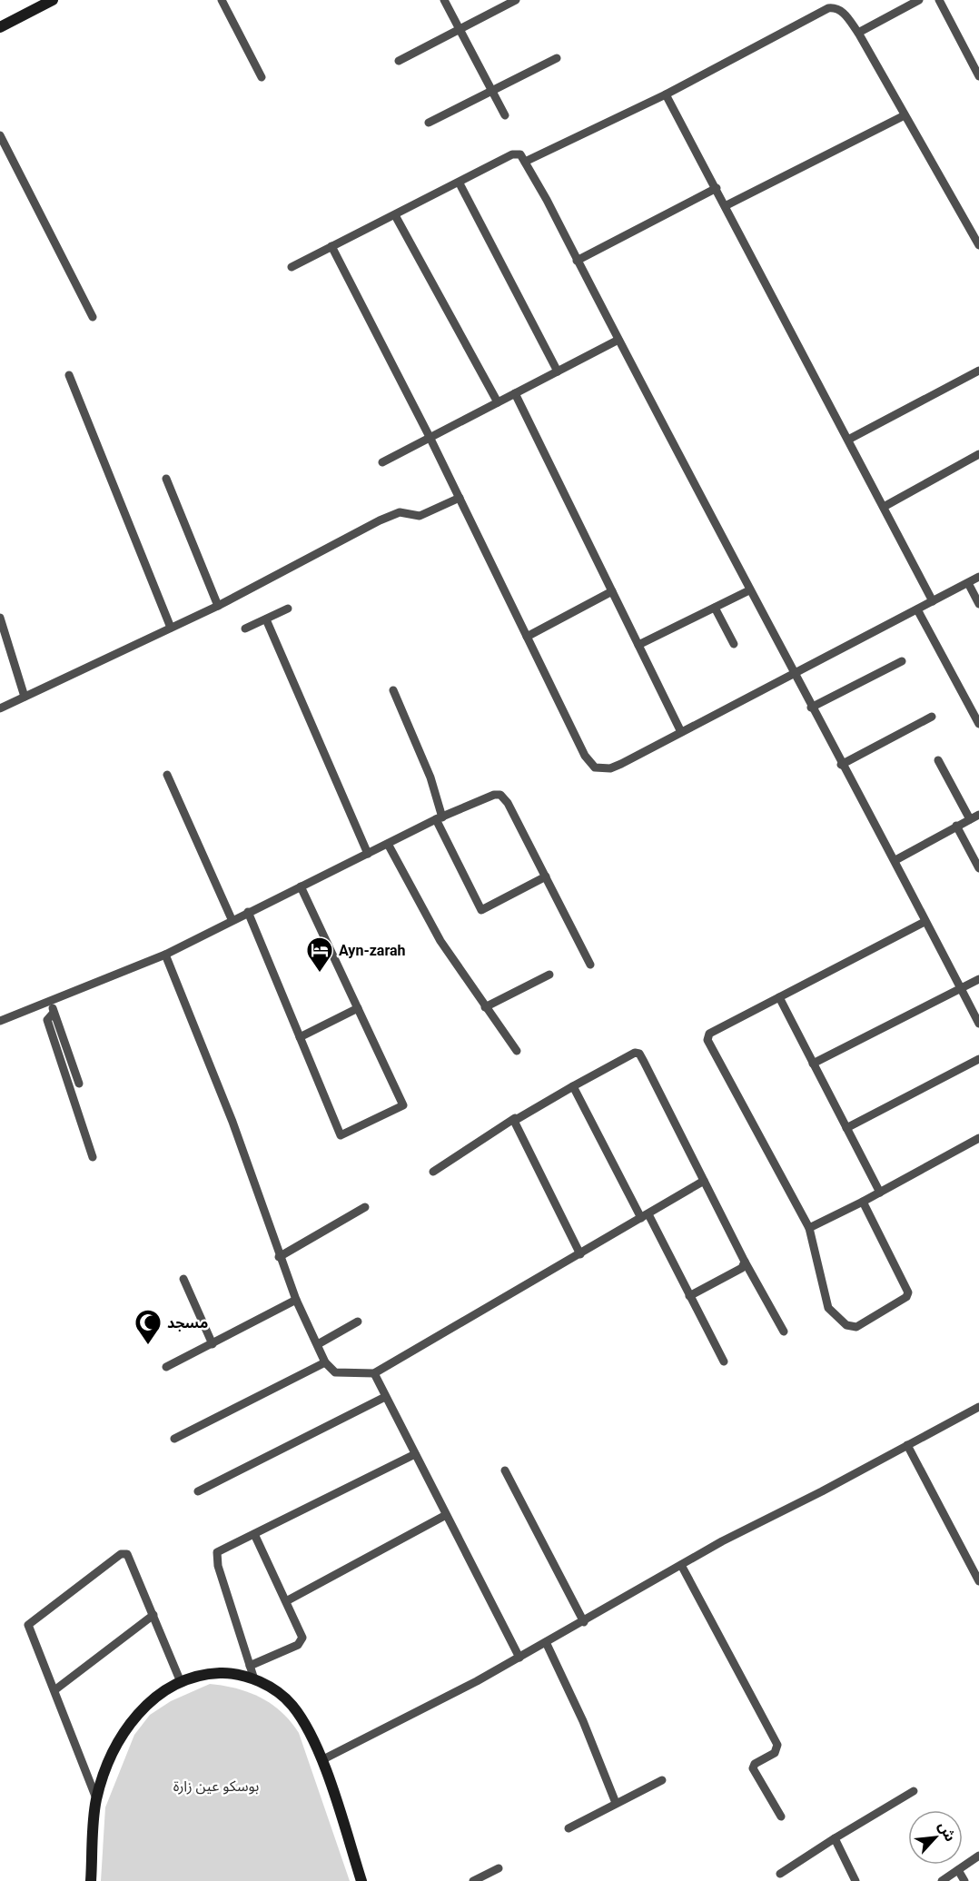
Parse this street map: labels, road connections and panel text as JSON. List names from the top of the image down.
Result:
{
  "parks": ["بوسكو عين زارة"],
  "places": {
    "hotel": ["Ayn-zarah"],
    "mosque": ["مسجد"]
  },
  "north": "top right"
}
